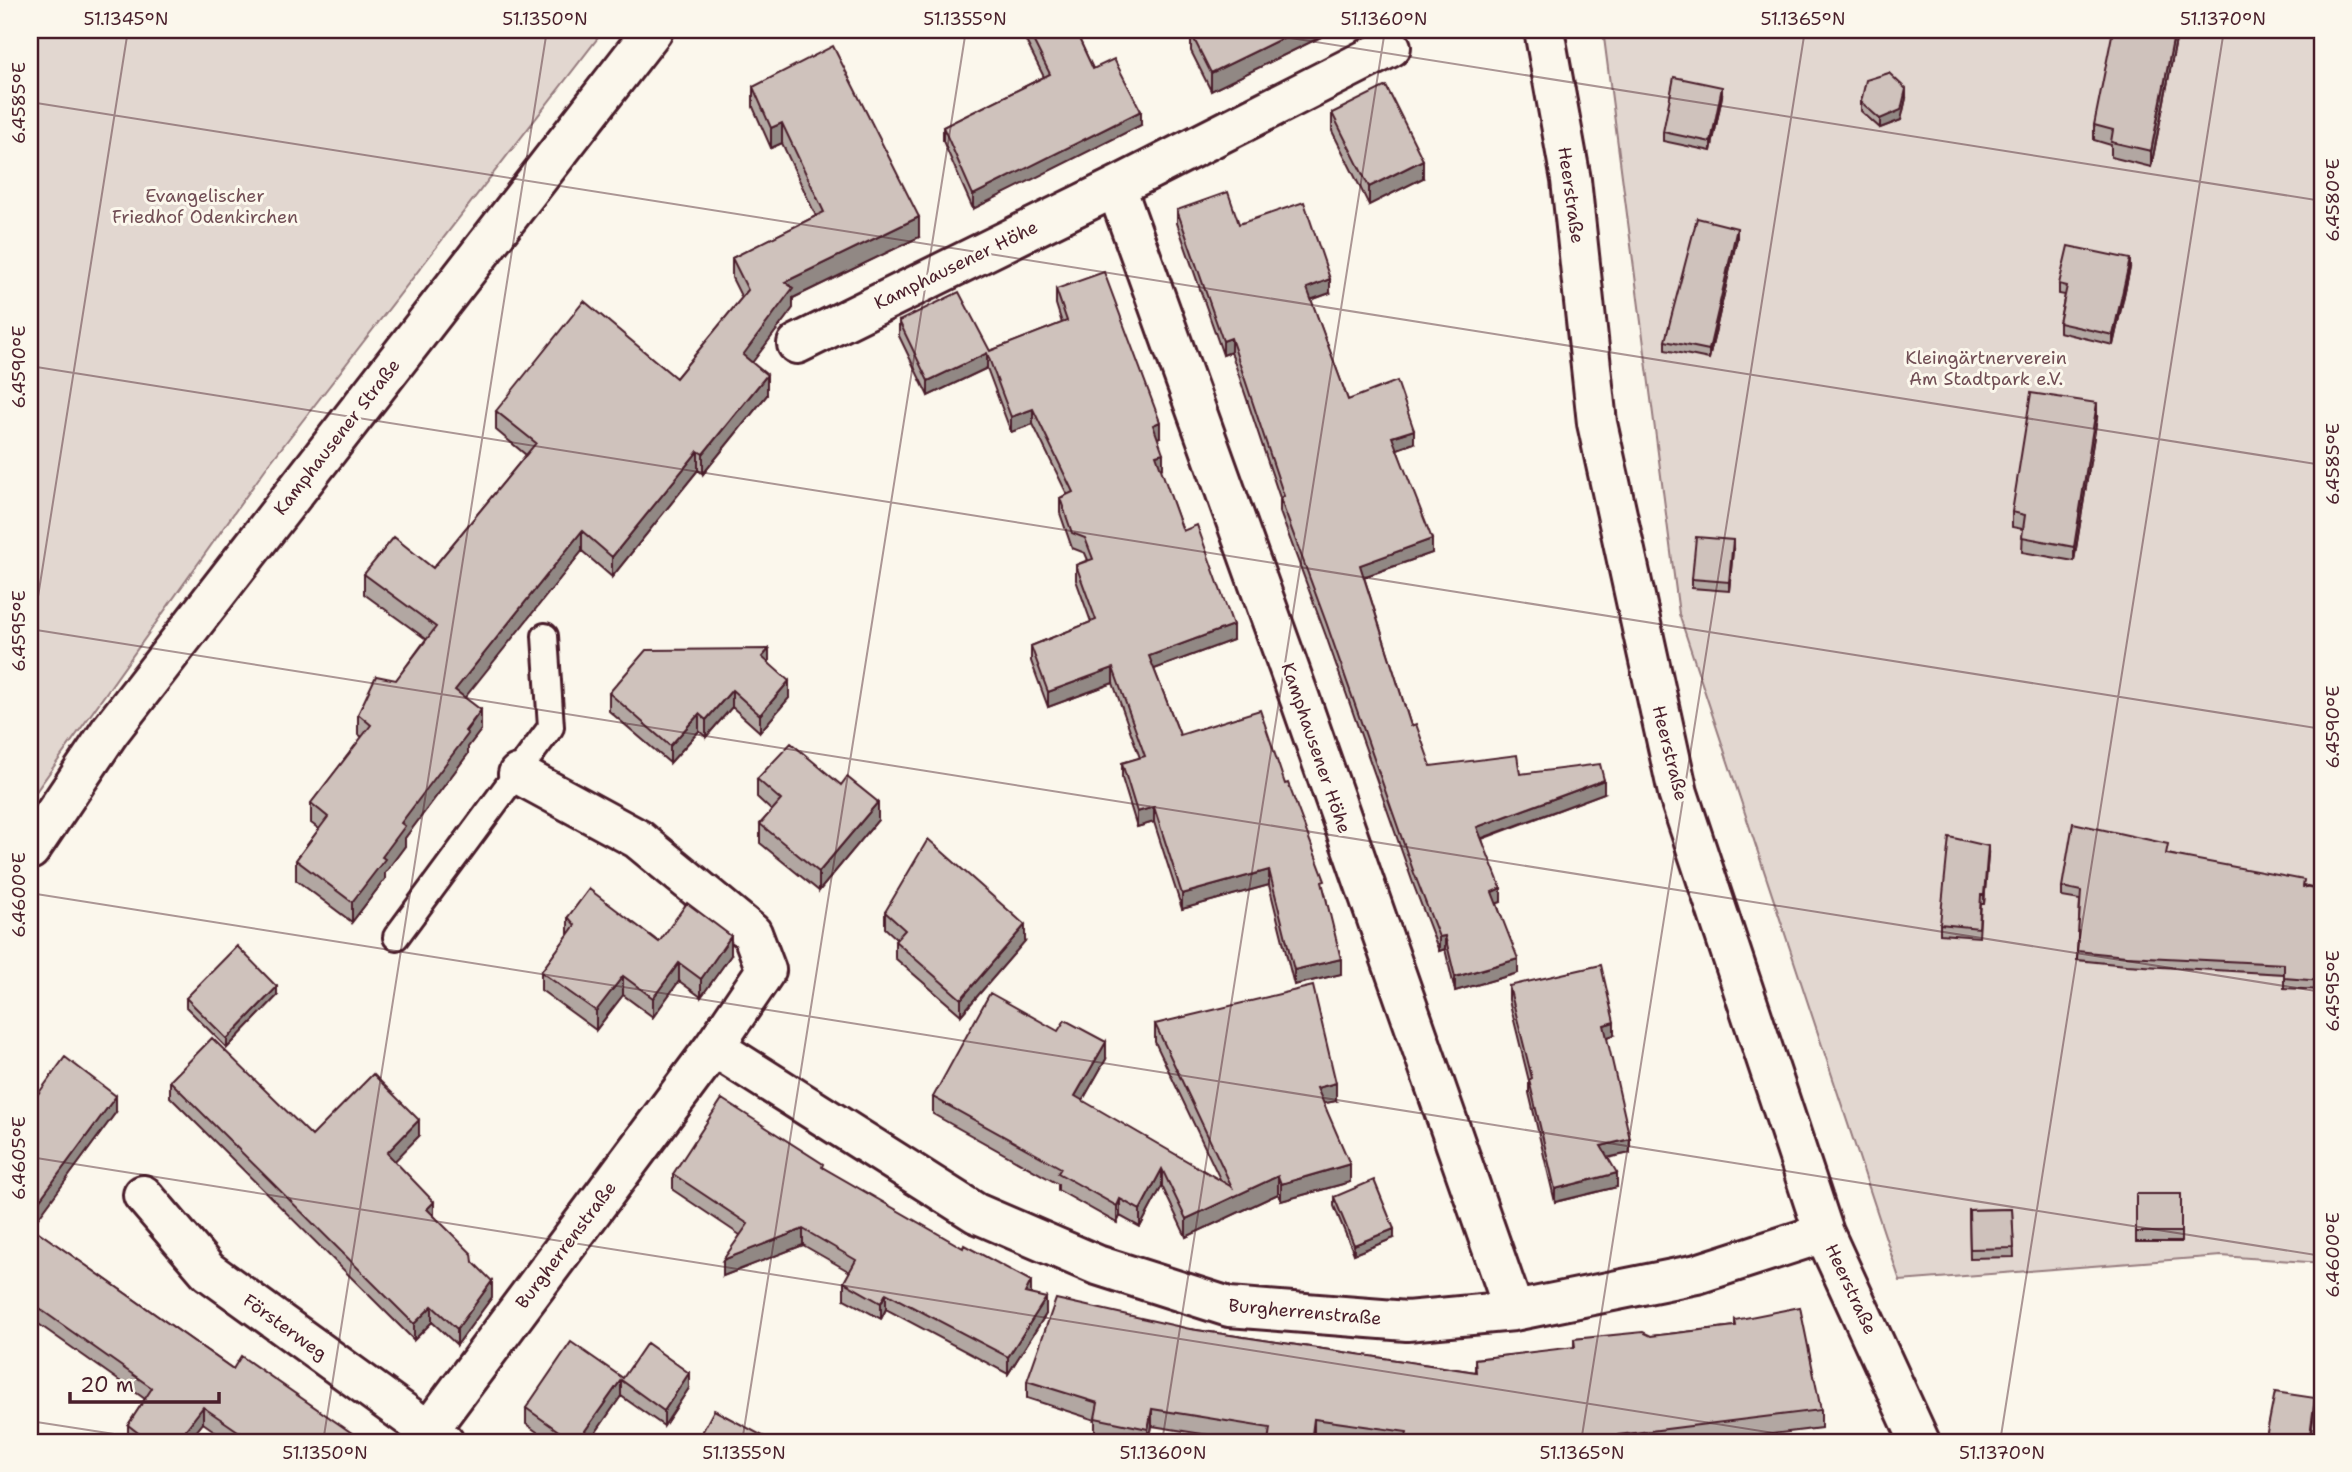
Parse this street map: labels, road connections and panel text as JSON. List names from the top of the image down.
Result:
{
  "streets": {
    "street": [
      "Heerstraße",
      "Kamphausener Höhe",
      "Kamphausener Straße",
      "Burgherrenstraße",
      "Försterweg"
    ]
  },
  "crossings": [
    ["Heerstraße", "Burgherrenstraße"],
    ["Kamphausener Höhe", "Burgherrenstraße"],
    ["Burgherrenstraße", "Försterweg"]
  ],
  "parks": ["Evangelischer Friedhof Odenkirchen", "Kleingärtnerverein Am Stadtpark e.V."],
  "scale_bar": "20 m",
  "coordinates": [
    "51.1345°N",
    "51.1350°N",
    "51.1355°N",
    "51.1360°N",
    "51.1365°N",
    "51.1370°N",
    "6.4585°E",
    "6.4580°E",
    "6.4590°E",
    "6.4595°E",
    "6.4600°E",
    "6.4605°E"
  ]
}
